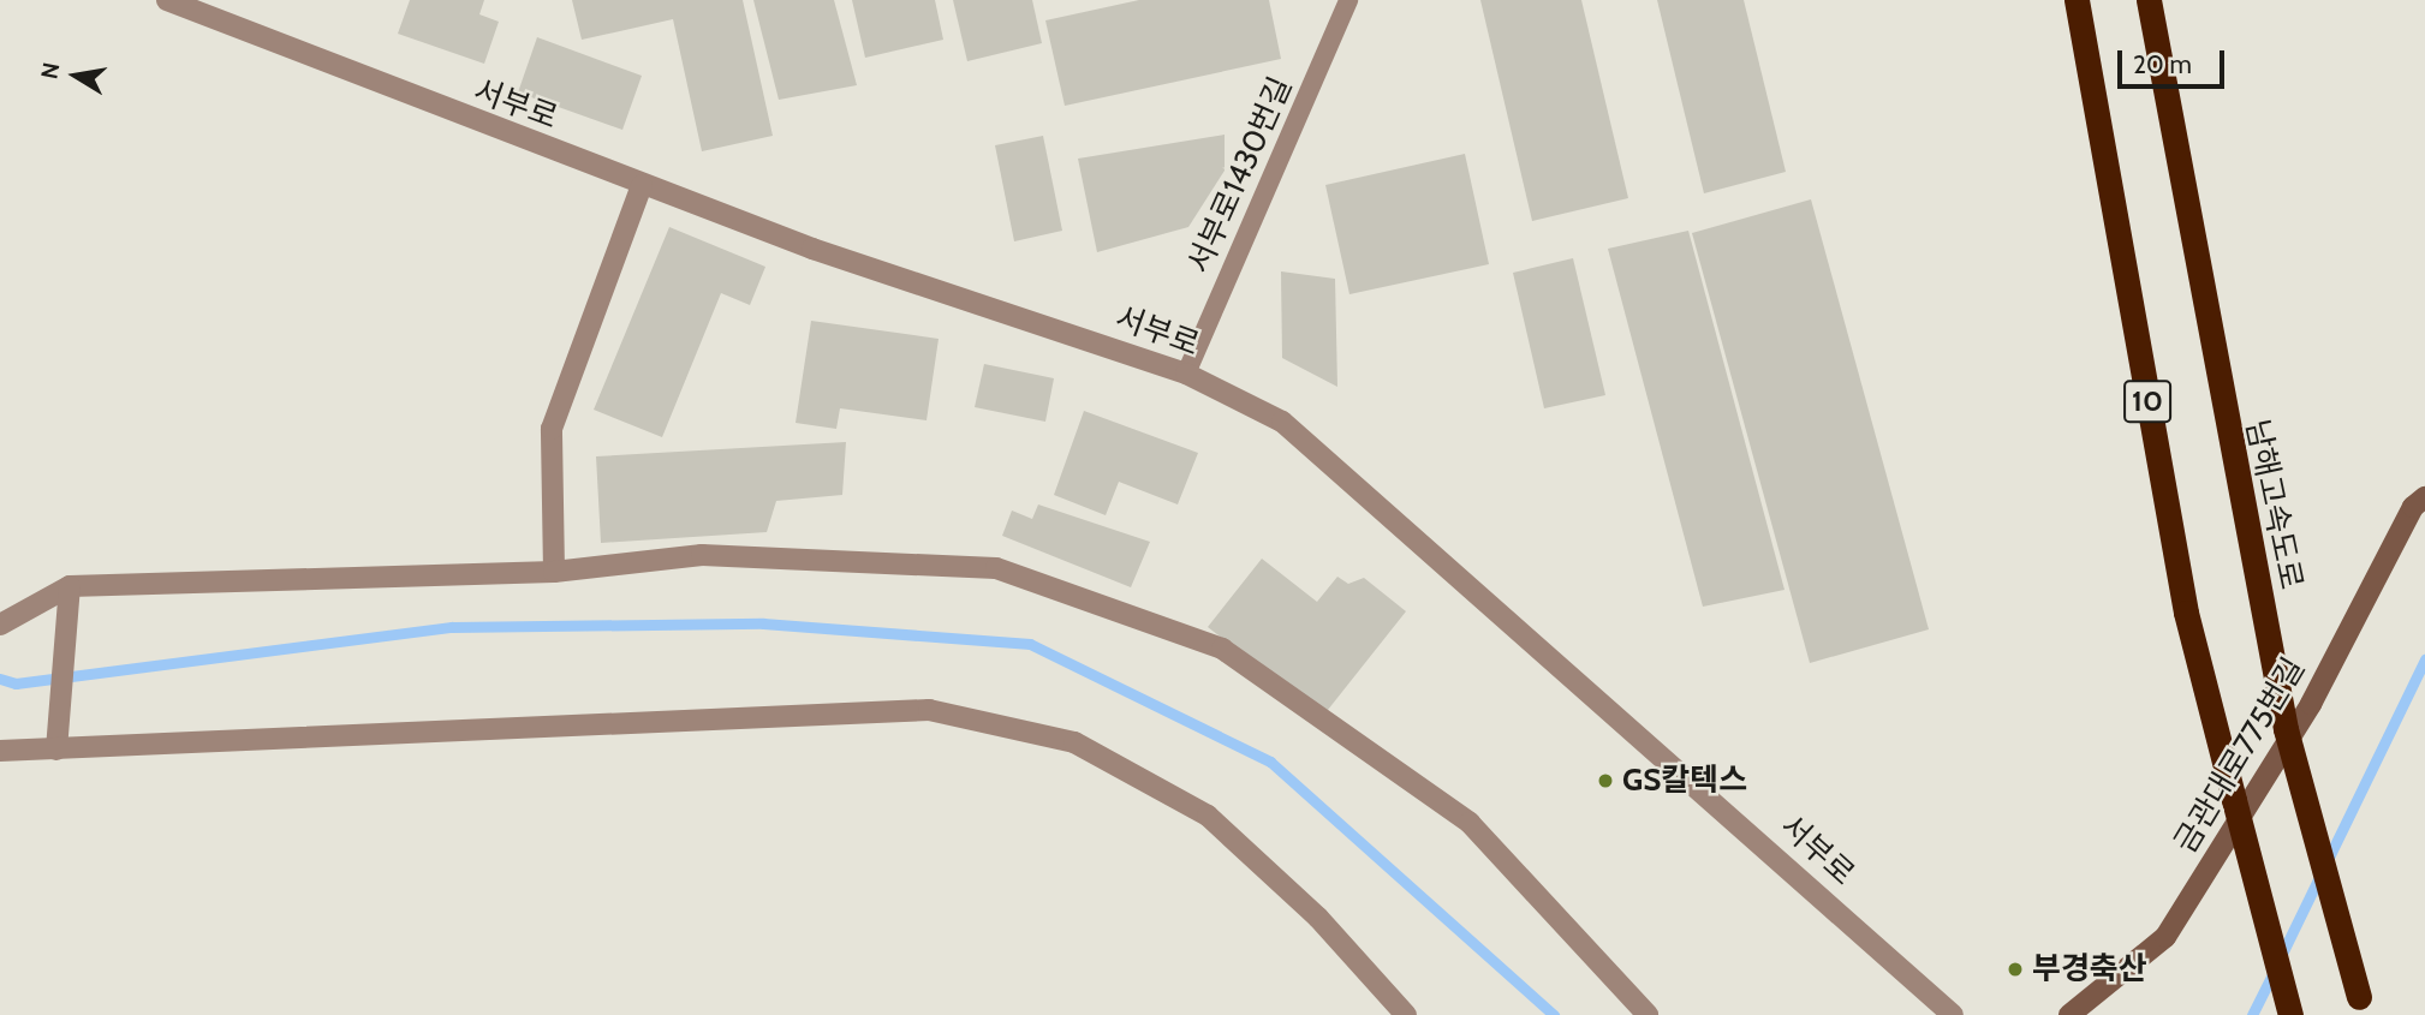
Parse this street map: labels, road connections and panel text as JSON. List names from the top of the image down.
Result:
{
  "streets": {
    "highway": ["10", "남해고속도로"],
    "street": ["서부로", "금관대로775번길"],
    "lane": ["서부로1430번길"]
  },
  "crossings": [
    ["서부로", "서부로1430번길"]
  ],
  "places": ["GS칼텍스", "부경축산"],
  "scale_bar": "20 m",
  "north": "left"
}
